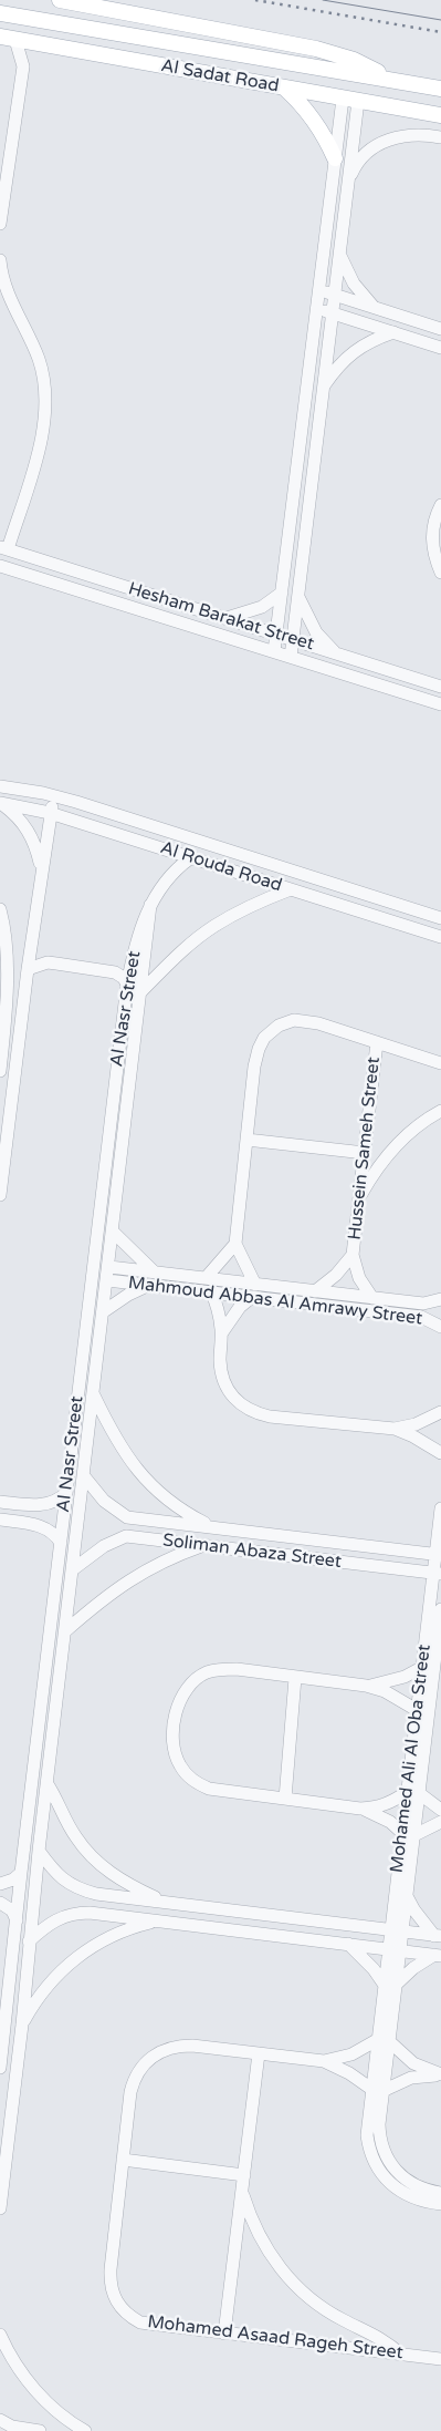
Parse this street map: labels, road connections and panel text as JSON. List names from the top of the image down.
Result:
{
  "streets": {
    "main road": ["Al Sadat Road"],
    "street": [
      "Hesham Barakat Street",
      "Al Rouda Road",
      "Al Nasr Street",
      "Hussein Sameh Street",
      "Mahmoud Abbas Al Amrawy Street",
      "Soliman Abaza Street",
      "Mohamed Ali Al Oba Street",
      "Mohamed Asaad Rageh Street"
    ]
  },
  "crossings": [
    ["Al Rouda Road", "Al Nasr Street"],
    ["Hussein Sameh Street", "Mahmoud Abbas Al Amrawy Street"],
    ["Soliman Abaza Street", "Mohamed Ali Al Oba Street"]
  ]
}
